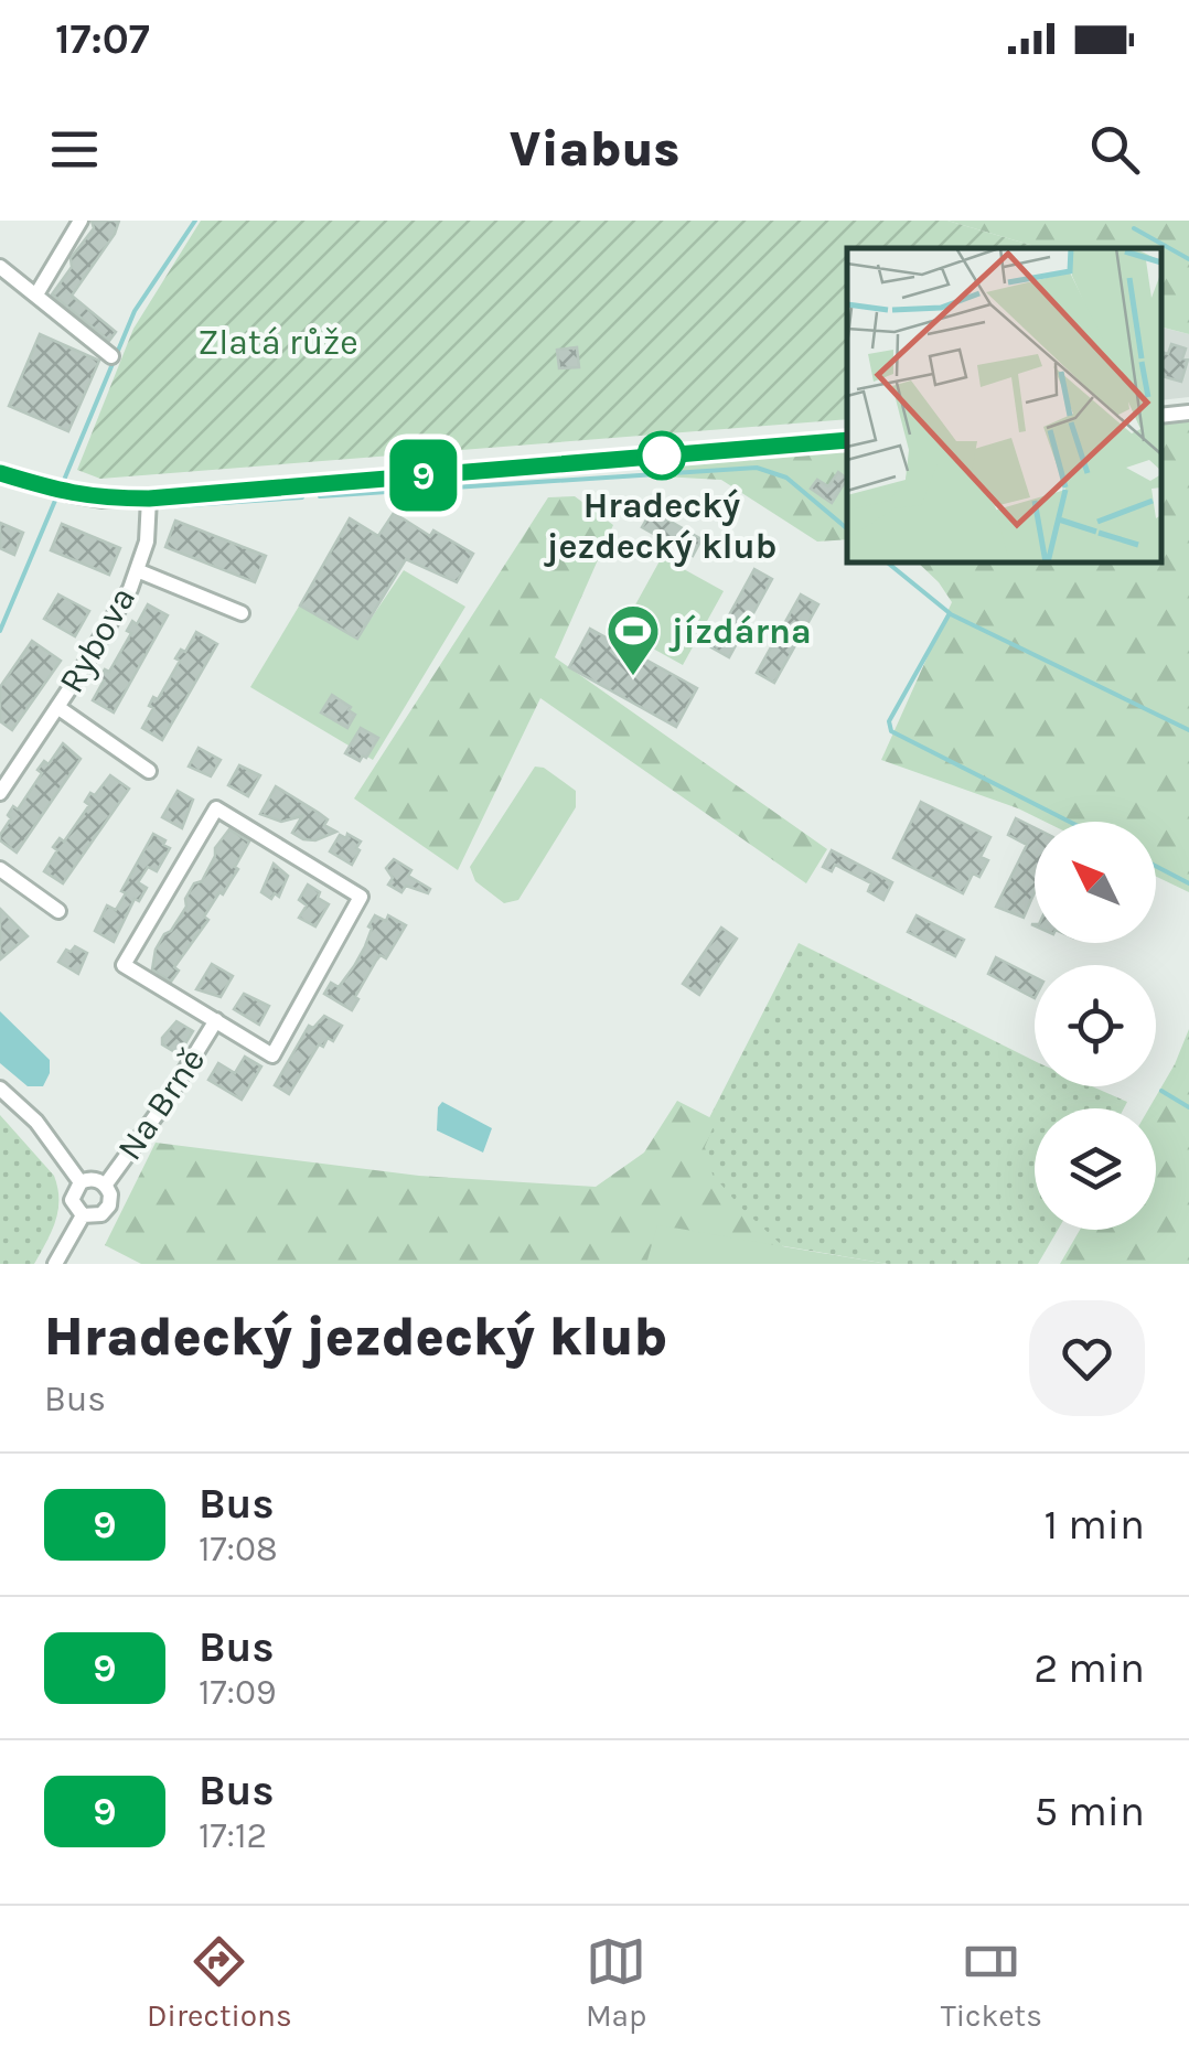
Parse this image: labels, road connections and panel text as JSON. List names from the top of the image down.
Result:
{
  "streets": {
    "street": ["Rybova", "Na Brně"]
  },
  "parks": ["Zlatá růže"],
  "places": {
    "other": ["Hradecký jezdecký klub"],
    "sports": ["jízdárna"]
  },
  "lines": ["bus line 9"],
  "north": "top left",
  "page": {
    "status": "17:07",
    "header": "Viabus",
    "on_map": "9",
    "heading": ["Hradecký jezdecký klub", "Bus"],
    "list": [
      {
        "mark": "9",
        "name": "Bus",
        "note": "17:08",
        "value": "1 min"
      },
      {
        "mark": "9",
        "name": "Bus",
        "note": "17:09",
        "value": "2 min"
      },
      {
        "mark": "9",
        "name": "Bus",
        "note": "17:12",
        "value": "5 min"
      }
    ],
    "tabs": ["Directions", "Map", "Tickets"]
  }
}
